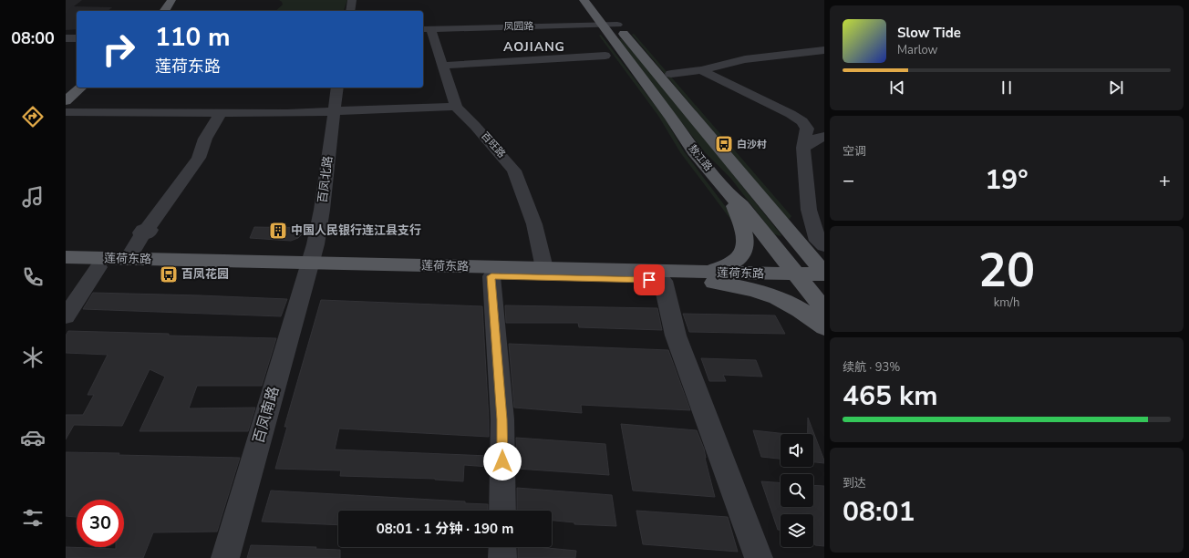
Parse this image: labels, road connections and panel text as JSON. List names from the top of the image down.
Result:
{
  "streets": {
    "main road": ["敖江路", "莲荷东路"],
    "street": [
      "凤园路",
      "百旺路",
      "百凤北路",
      "百凤南路"
    ]
  },
  "crossings": [
    ["凤园路", "百旺路"],
    ["凤园路", "敖江路"],
    ["百旺路", "莲荷东路"],
    ["敖江路", "莲荷东路"],
    ["百凤北路", "莲荷东路"],
    ["百凤北路", "百凤南路"],
    ["莲荷东路", "百凤南路"]
  ],
  "districts": ["AOJIANG"],
  "places": {
    "bus stop": ["白沙村", "百凤花园"],
    "building": ["中国人民银行连江县支行"]
  },
  "page": {
    "tabs": "08:00",
    "turn": ["110 m", "莲荷东路"],
    "song": ["Slow Tide", "Marlow"],
    "tile": [
      "空调",
      ["20", "km/h"],
      ["续航 · 93%", "465 km"],
      ["到达", "08:01"]
    ],
    "heat": ["−", "19°", "+"],
    "limit": "30",
    "trip": "08:01 · 1 分钟 · 190 m"
  }
}
